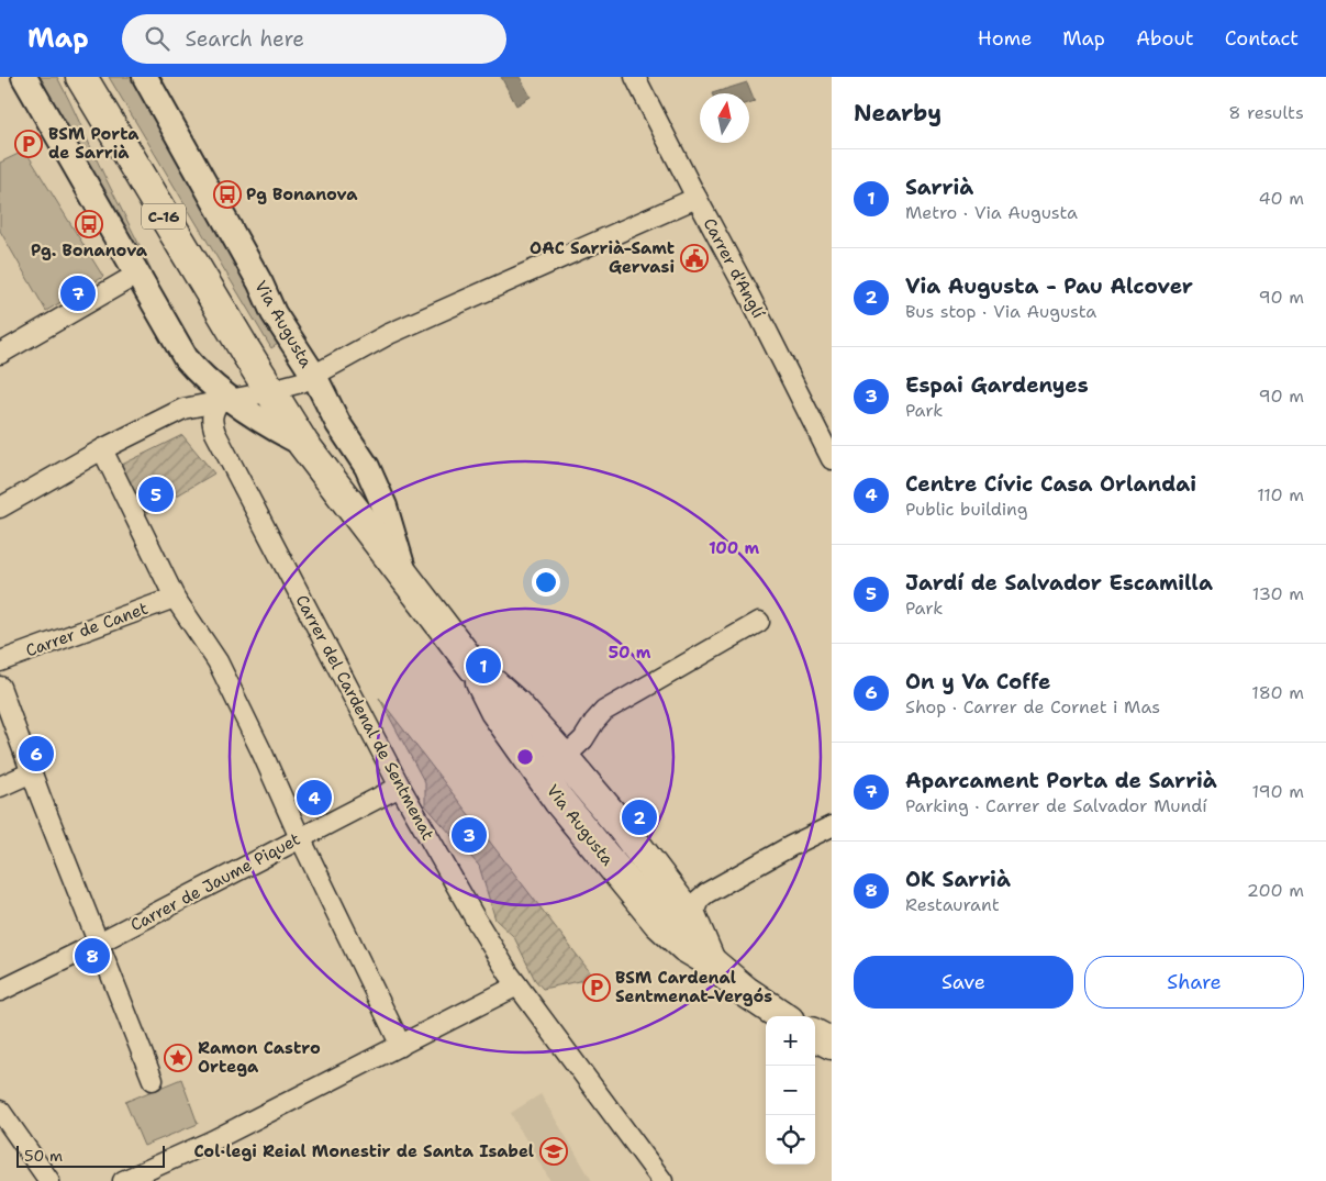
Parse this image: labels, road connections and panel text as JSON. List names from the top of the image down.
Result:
{
  "streets": {
    "main road": ["C-16", "Via Augusta"],
    "street": [
      "Carrer d'Anglí",
      "Carrer de Canet",
      "Carrer del Cardenal de Sentmenat",
      "Carrer de Jaume Piquet"
    ]
  },
  "crossings": [
    ["Via Augusta", "Carrer del Cardenal de Sentmenat"],
    ["Carrer del Cardenal de Sentmenat", "Carrer de Jaume Piquet"]
  ],
  "places": {
    "parking": ["BSM Porta de Sarrià", "BSM Cardenal Sentmenat-Vergós"],
    "bus stop": ["Pg Bonanova", "Pg. Bonanova"],
    "public building": ["OAC Sarrià-Samt Gervasi"],
    "place": ["Ramon Castro Ortega"],
    "school or university": ["Col·legi Reial Monestir de Santa Isabel"]
  },
  "scale_bar": "50 m",
  "north": "top",
  "page": {
    "header": "Map",
    "search": "Search here",
    "nav": [
      "Home",
      "Map",
      "About",
      "Contact"
    ],
    "heading": ["Nearby", "8 results"],
    "list": [
      {
        "mark": "1",
        "name": "Sarrià",
        "note": "Metro · Via Augusta",
        "value": "40 m"
      },
      {
        "mark": "2",
        "name": "Via Augusta - Pau Alcover",
        "note": "Bus stop · Via Augusta",
        "value": "90 m"
      },
      {
        "mark": "3",
        "name": "Espai Gardenyes",
        "note": "Park",
        "value": "90 m"
      },
      {
        "mark": "4",
        "name": "Centre Cívic Casa Orlandai",
        "note": "Public building",
        "value": "110 m"
      },
      {
        "mark": "5",
        "name": "Jardí de Salvador Escamilla",
        "note": "Park",
        "value": "130 m"
      },
      {
        "mark": "6",
        "name": "On y Va Coffe",
        "note": "Shop · Carrer de Cornet i Mas",
        "value": "180 m"
      },
      {
        "mark": "7",
        "name": "Aparcament Porta de Sarrià",
        "note": "Parking · Carrer de Salvador Mundí",
        "value": "190 m"
      },
      {
        "mark": "8",
        "name": "OK Sarrià",
        "note": "Restaurant",
        "value": "200 m"
      }
    ],
    "pins": [
      "7",
      "5",
      "1",
      "6",
      "4",
      "2",
      "3",
      "8"
    ],
    "buttons": ["Save", "Share"],
    "map_buttons": ["+", "−"],
    "scale": "50 m"
  },
  "rings": ["100 m", "50 m"]
}
